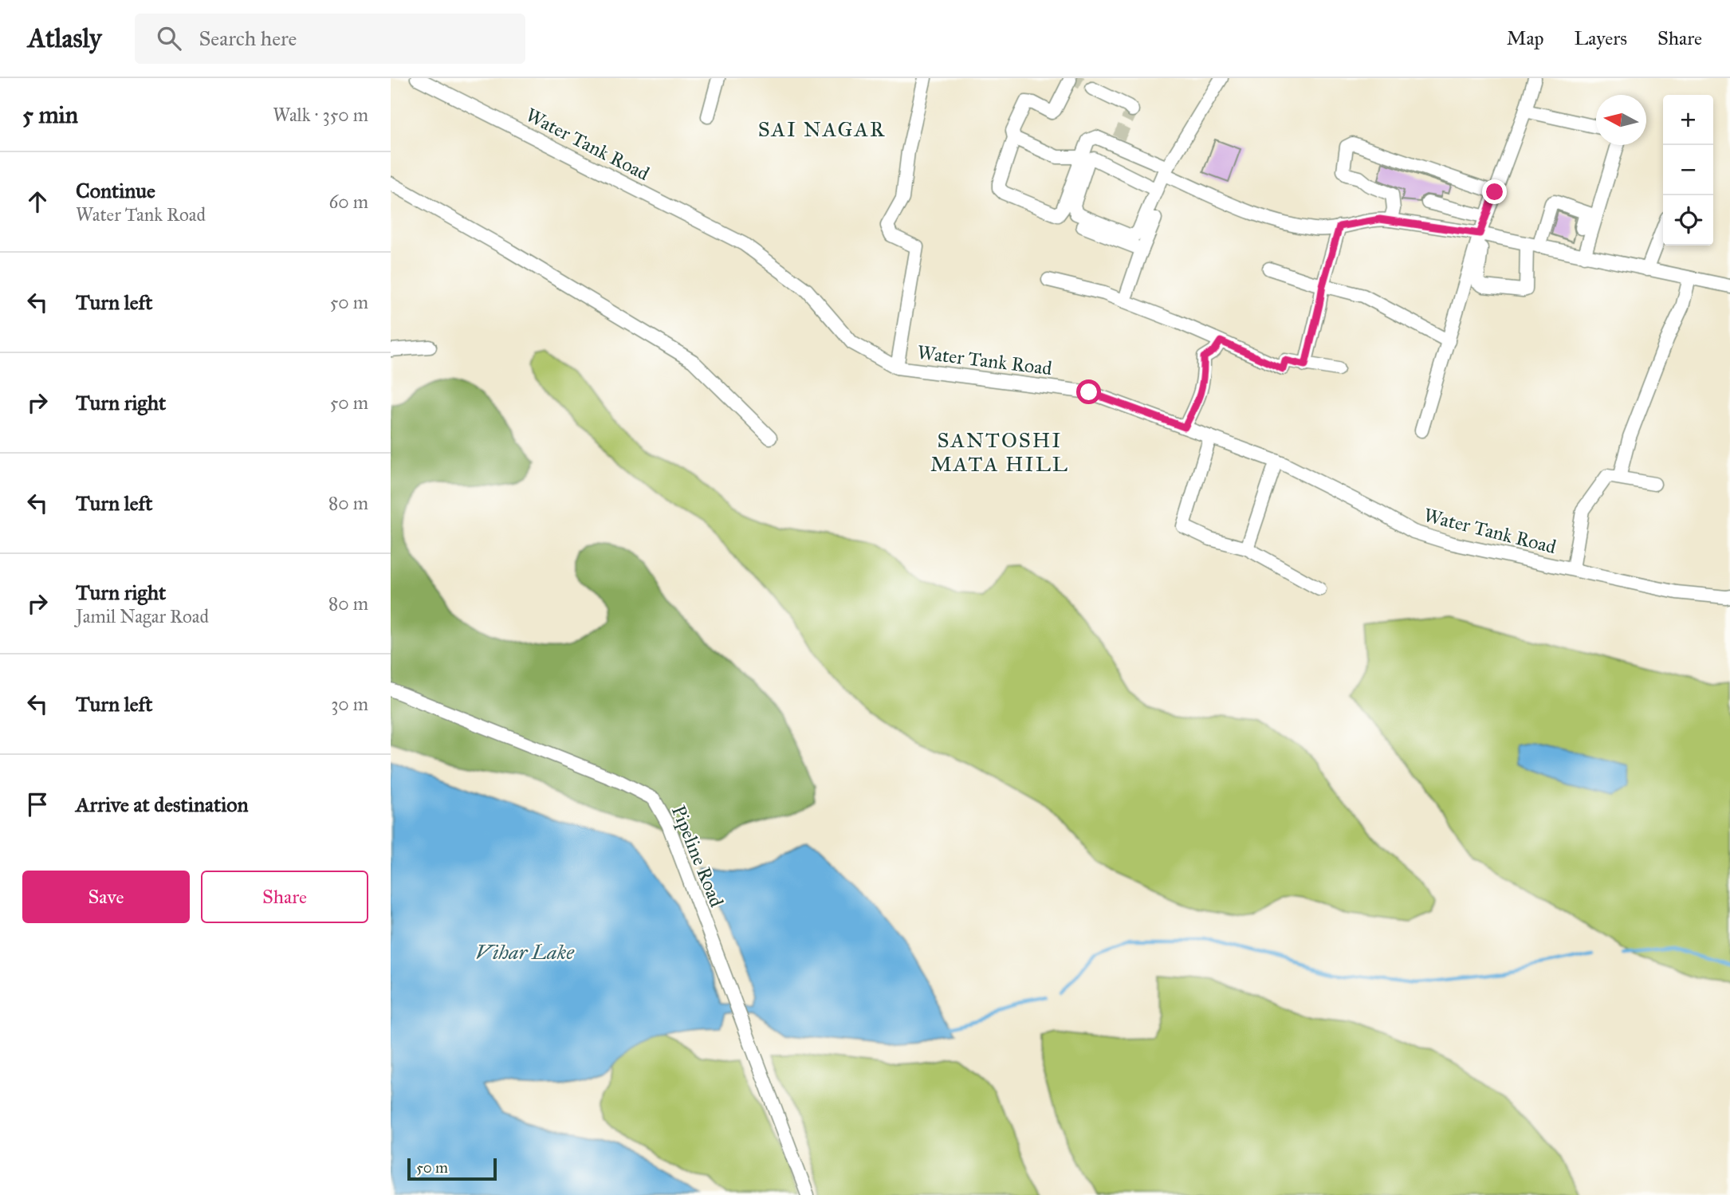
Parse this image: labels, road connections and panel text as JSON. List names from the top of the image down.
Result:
{
  "streets": {
    "street": ["Water Tank Road", "Pipeline Road"]
  },
  "districts": ["SAI NAGAR", "SANTOSHI MATA HILL"],
  "water": ["Vihar Lake"],
  "scale_bar": "50 m",
  "north": "left",
  "page": {
    "header": "Atlasly",
    "search": "Search here",
    "nav": ["Map", "Layers", "Share"],
    "heading": ["5 min", "Walk · 350 m"],
    "map_buttons": ["+", "−"],
    "list": [
      ["Continue", "Water Tank Road", "60 m"],
      ["Turn left", "50 m"],
      ["Turn right", "50 m"],
      ["Turn left", "80 m"],
      ["Turn right", "Jamil Nagar Road", "80 m"],
      ["Turn left", "30 m"],
      "Arrive at destination"
    ],
    "buttons": ["Save", "Share"],
    "scale": "50 m"
  }
}
